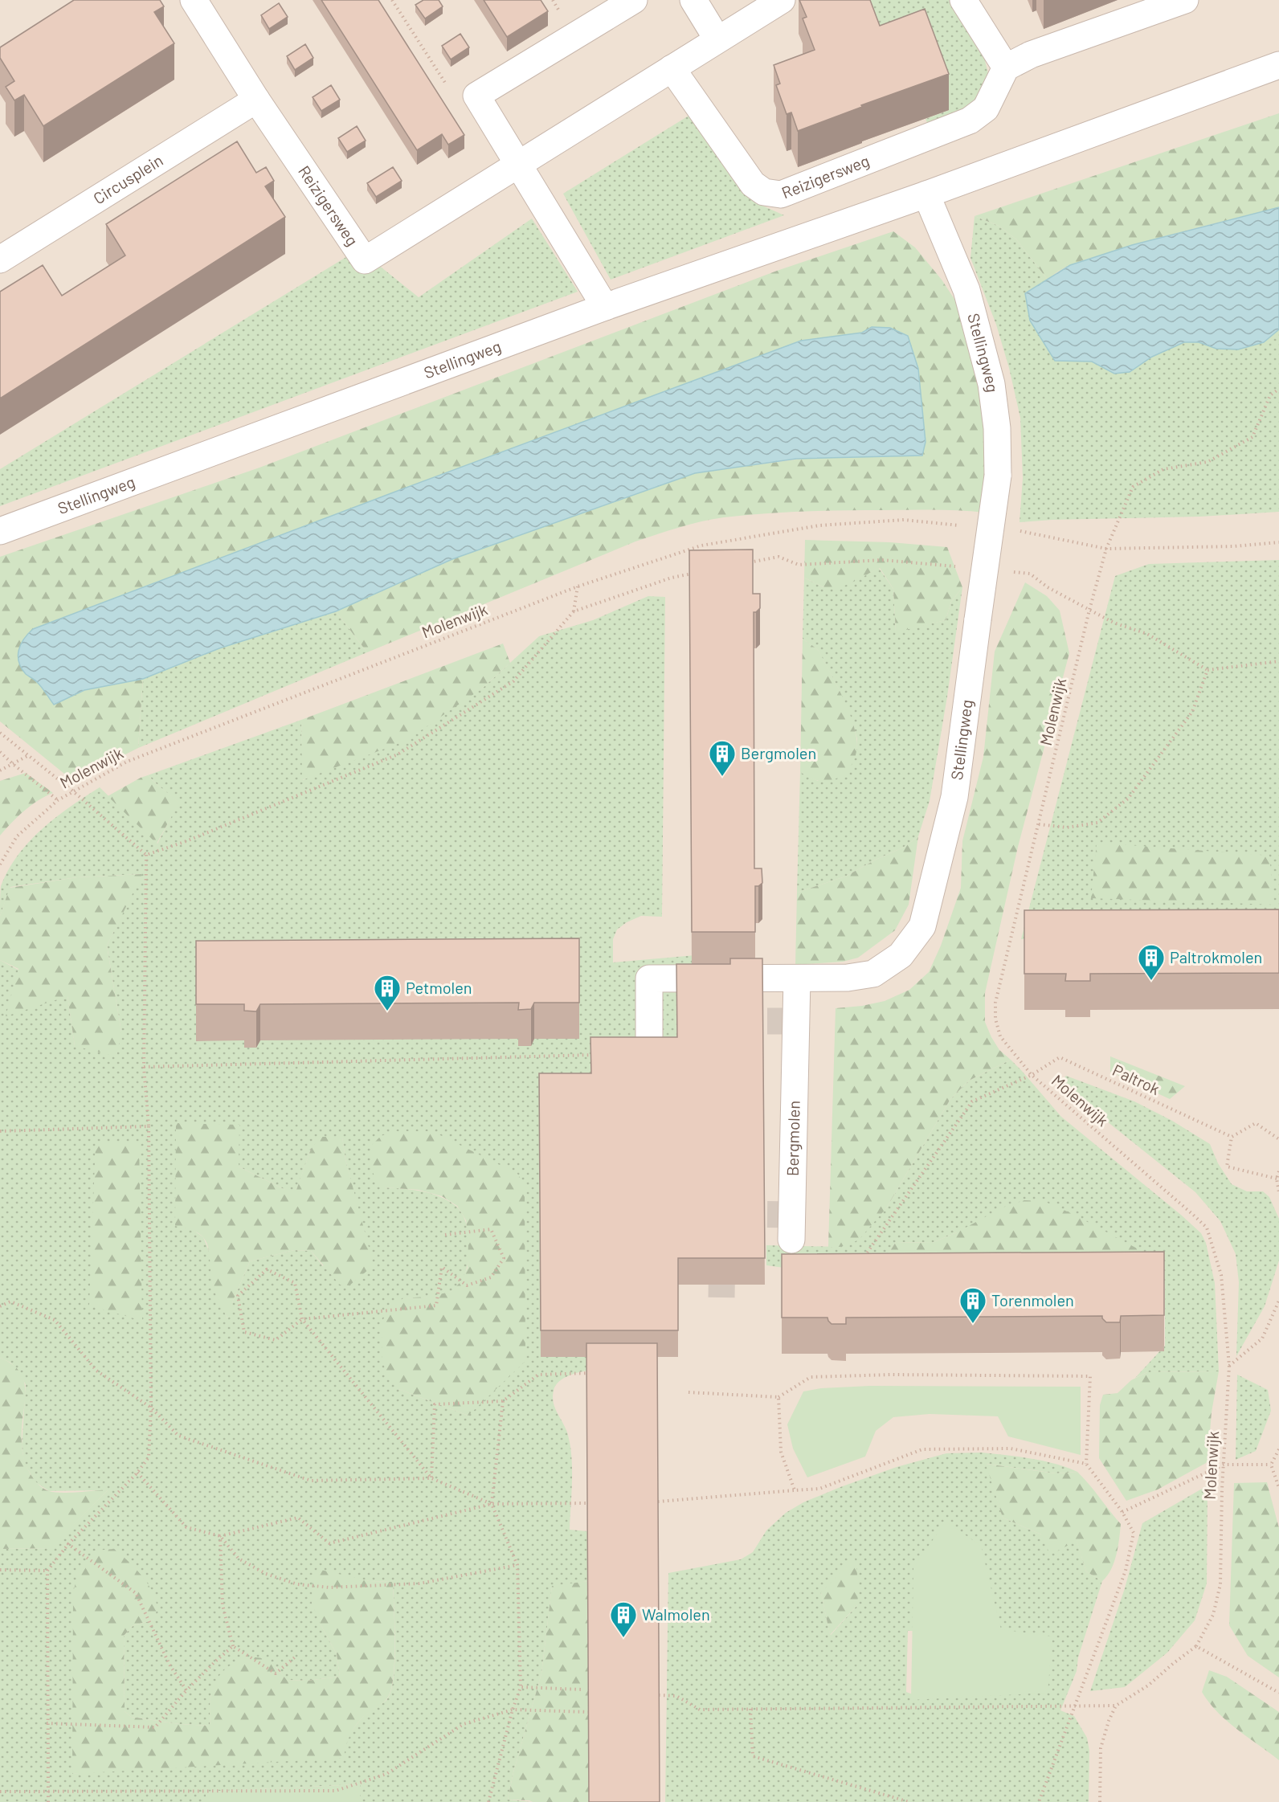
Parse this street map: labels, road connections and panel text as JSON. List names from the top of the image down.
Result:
{
  "streets": {
    "street": [
      "Reizigersweg",
      "Circusplein",
      "Stellingweg",
      "Bergmolen"
    ],
    "path": ["Molenwijk", "Paltrok"]
  },
  "crossings": [
    ["Reizigersweg", "Circusplein"],
    ["Stellingweg", "Bergmolen"],
    ["Molenwijk", "Paltrok"]
  ],
  "places": {
    "building": [
      "Bergmolen",
      "Paltrokmolen",
      "Petmolen",
      "Torenmolen",
      "Walmolen"
    ]
  }
}
